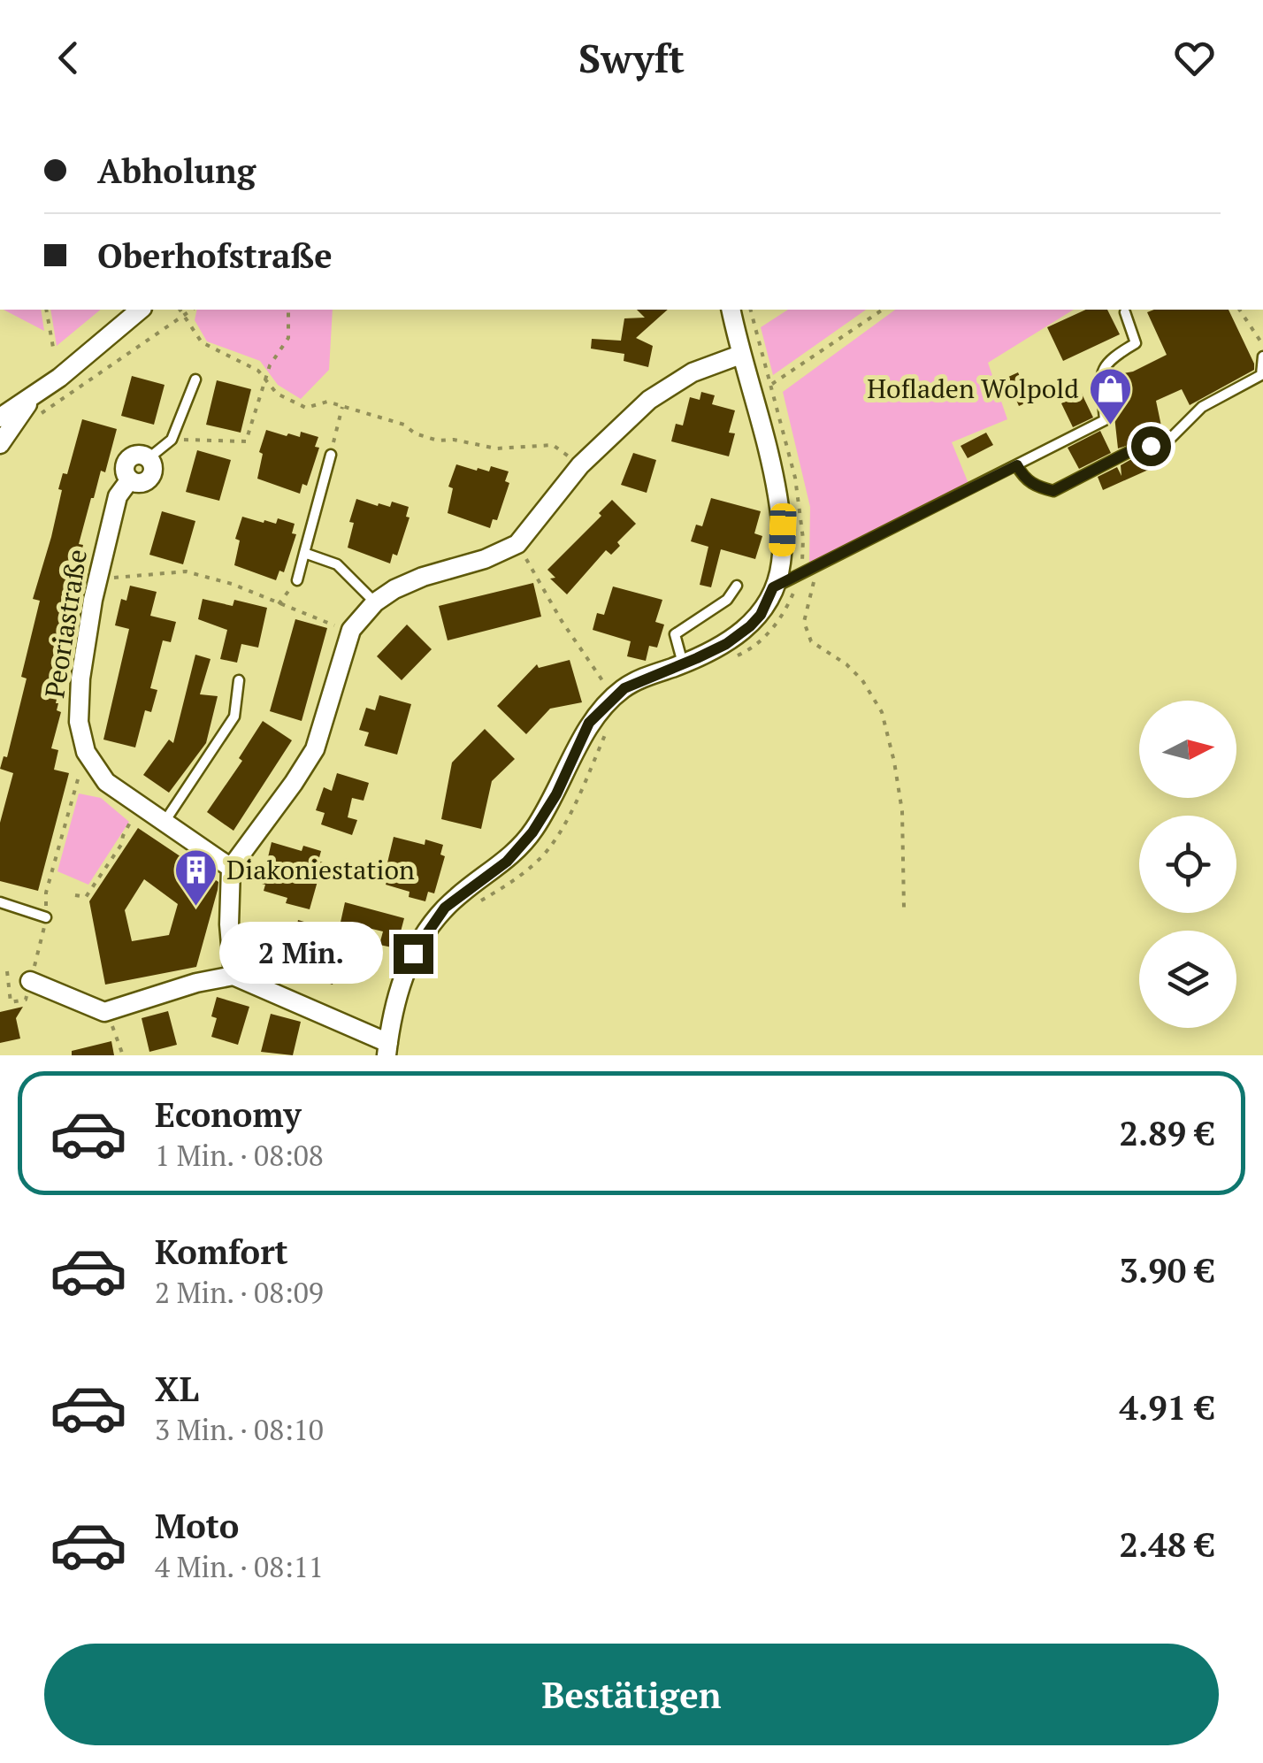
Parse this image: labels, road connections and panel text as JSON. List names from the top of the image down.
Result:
{
  "streets": {
    "street": ["Peoriastraße"]
  },
  "places": {
    "shop": ["Hofladen Wolpold"],
    "building": ["Diakoniestation"]
  },
  "north": "right",
  "page": {
    "header": "Swyft",
    "banner": ["Abholung", "Oberhofstraße"],
    "bubble": "2 Min.",
    "list": [
      {
        "name": "Economy",
        "note": "1 Min. · 08:08",
        "value": "2.89 €"
      },
      {
        "name": "Komfort",
        "note": "2 Min. · 08:09",
        "value": "3.90 €"
      },
      {
        "name": "XL",
        "note": "3 Min. · 08:10",
        "value": "4.91 €"
      },
      {
        "name": "Moto",
        "note": "4 Min. · 08:11",
        "value": "2.48 €"
      }
    ],
    "buttons": "Bestätigen"
  }
}
